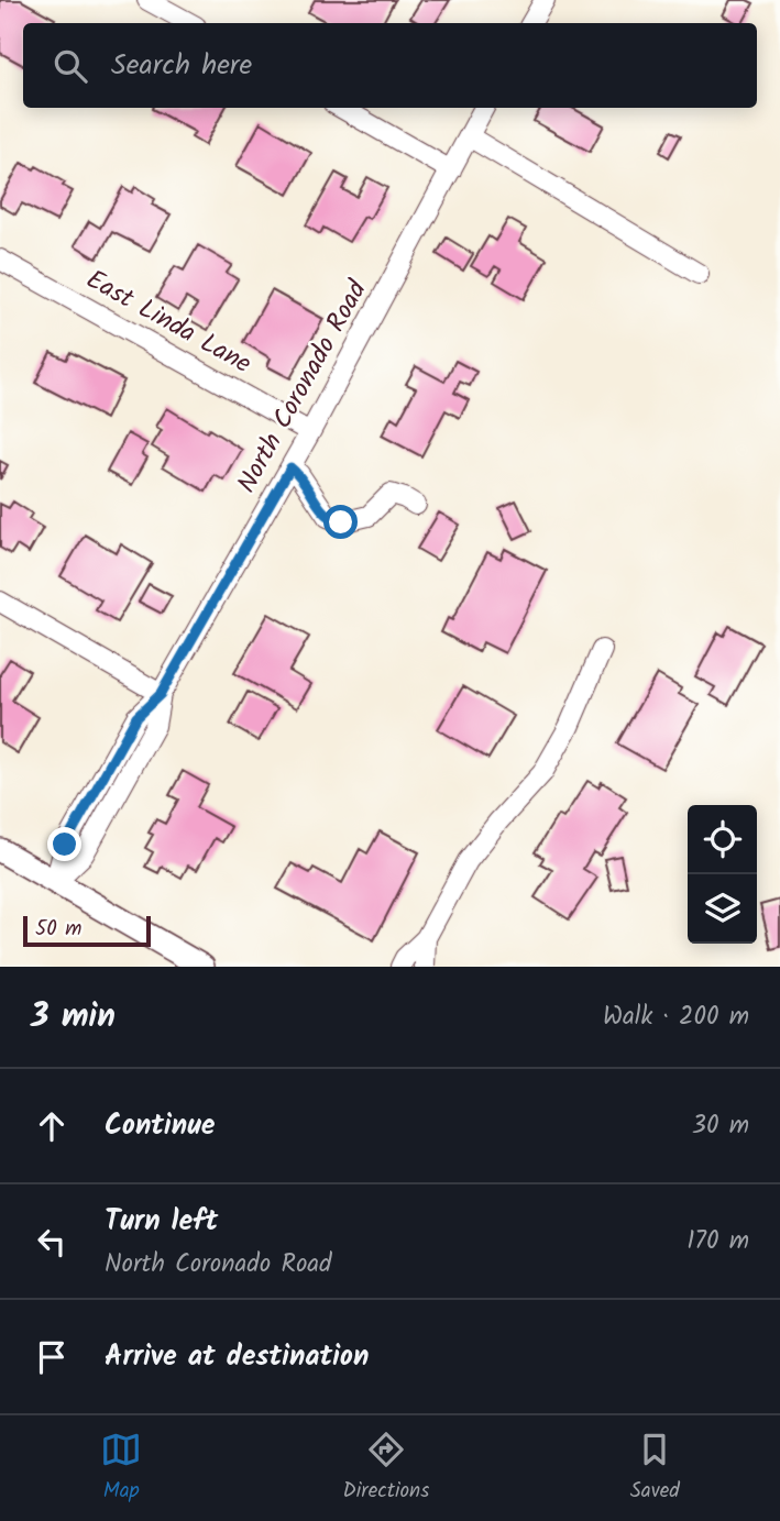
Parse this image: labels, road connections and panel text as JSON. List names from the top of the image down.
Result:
{
  "streets": {
    "street": ["East Linda Lane", "North Coronado Road"]
  },
  "crossings": [
    ["East Linda Lane", "North Coronado Road"]
  ],
  "scale_bar": "50 m",
  "page": {
    "search": "Search here",
    "scale": "50 m",
    "heading": ["3 min", "Walk · 200 m"],
    "list": [
      ["Continue", "30 m"],
      ["Turn left", "North Coronado Road", "170 m"],
      "Arrive at destination"
    ],
    "nav": ["Map", "Directions", "Saved"]
  }
}
